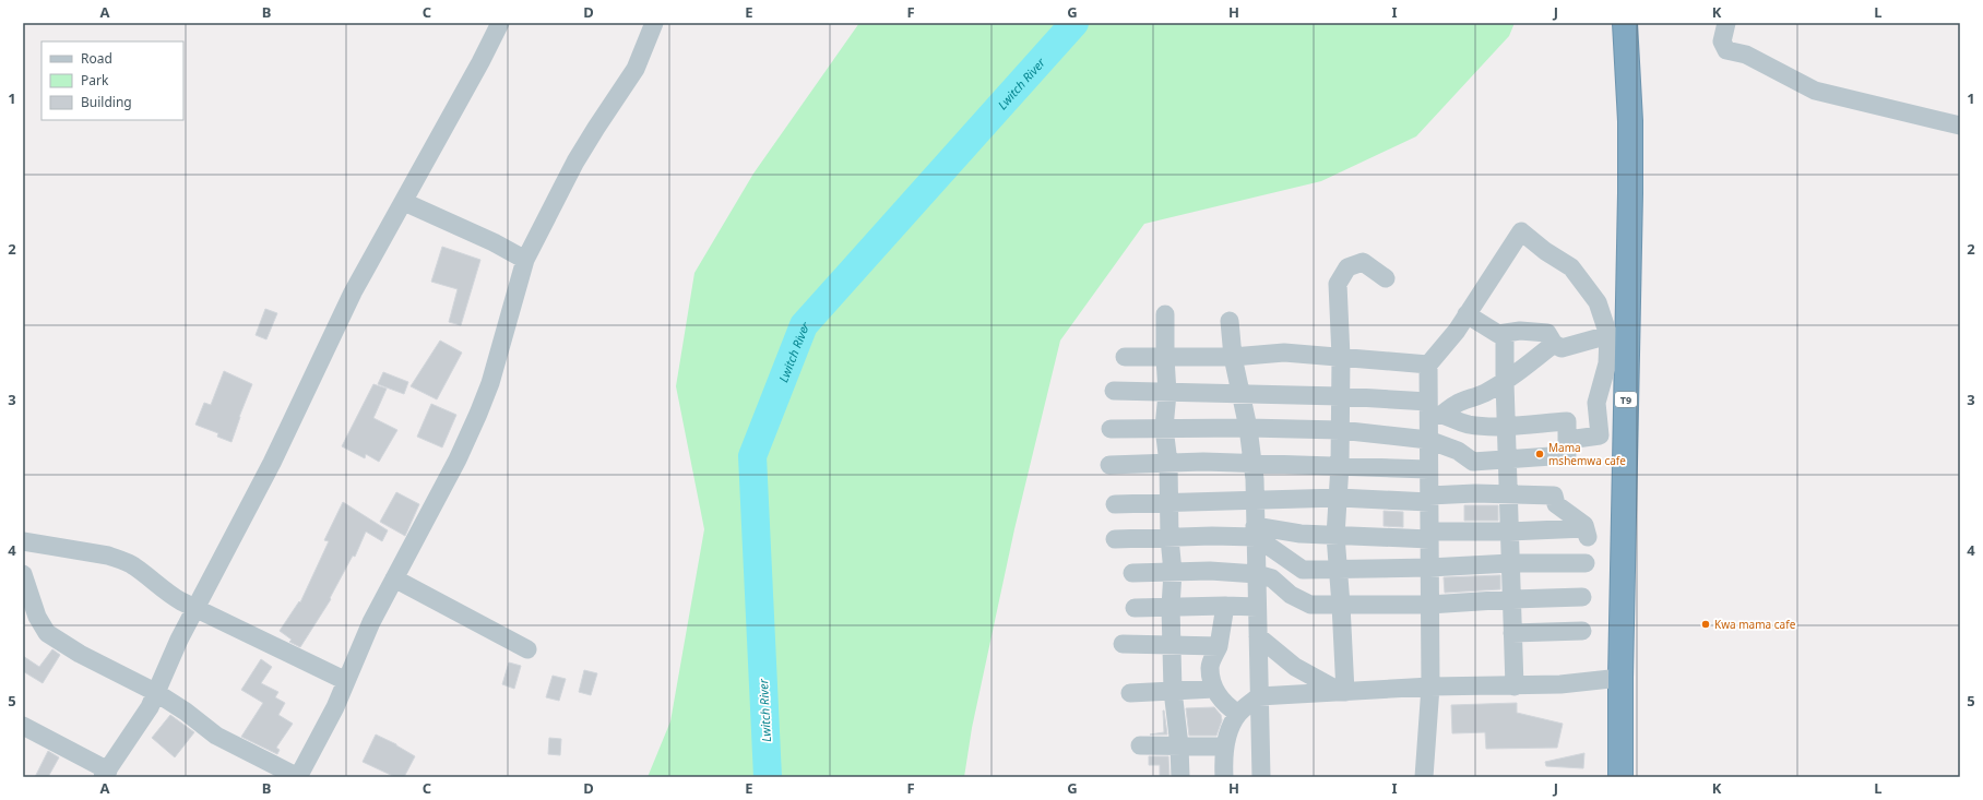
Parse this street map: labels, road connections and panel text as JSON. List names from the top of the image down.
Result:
{
  "streets": {
    "highway": ["T9"]
  },
  "water": ["Lwitch River"],
  "places": ["Mama mshemwa cafe", "Kwa mama cafe"],
  "legend": ["Road", "Park", "Building"],
  "grid": {
    "columns": [
      "A",
      "B",
      "C",
      "D",
      "E",
      "F",
      "G",
      "H",
      "I",
      "J",
      "K",
      "L"
    ],
    "rows": [
      "1",
      "2",
      "3",
      "4",
      "5"
    ]
  }
}
